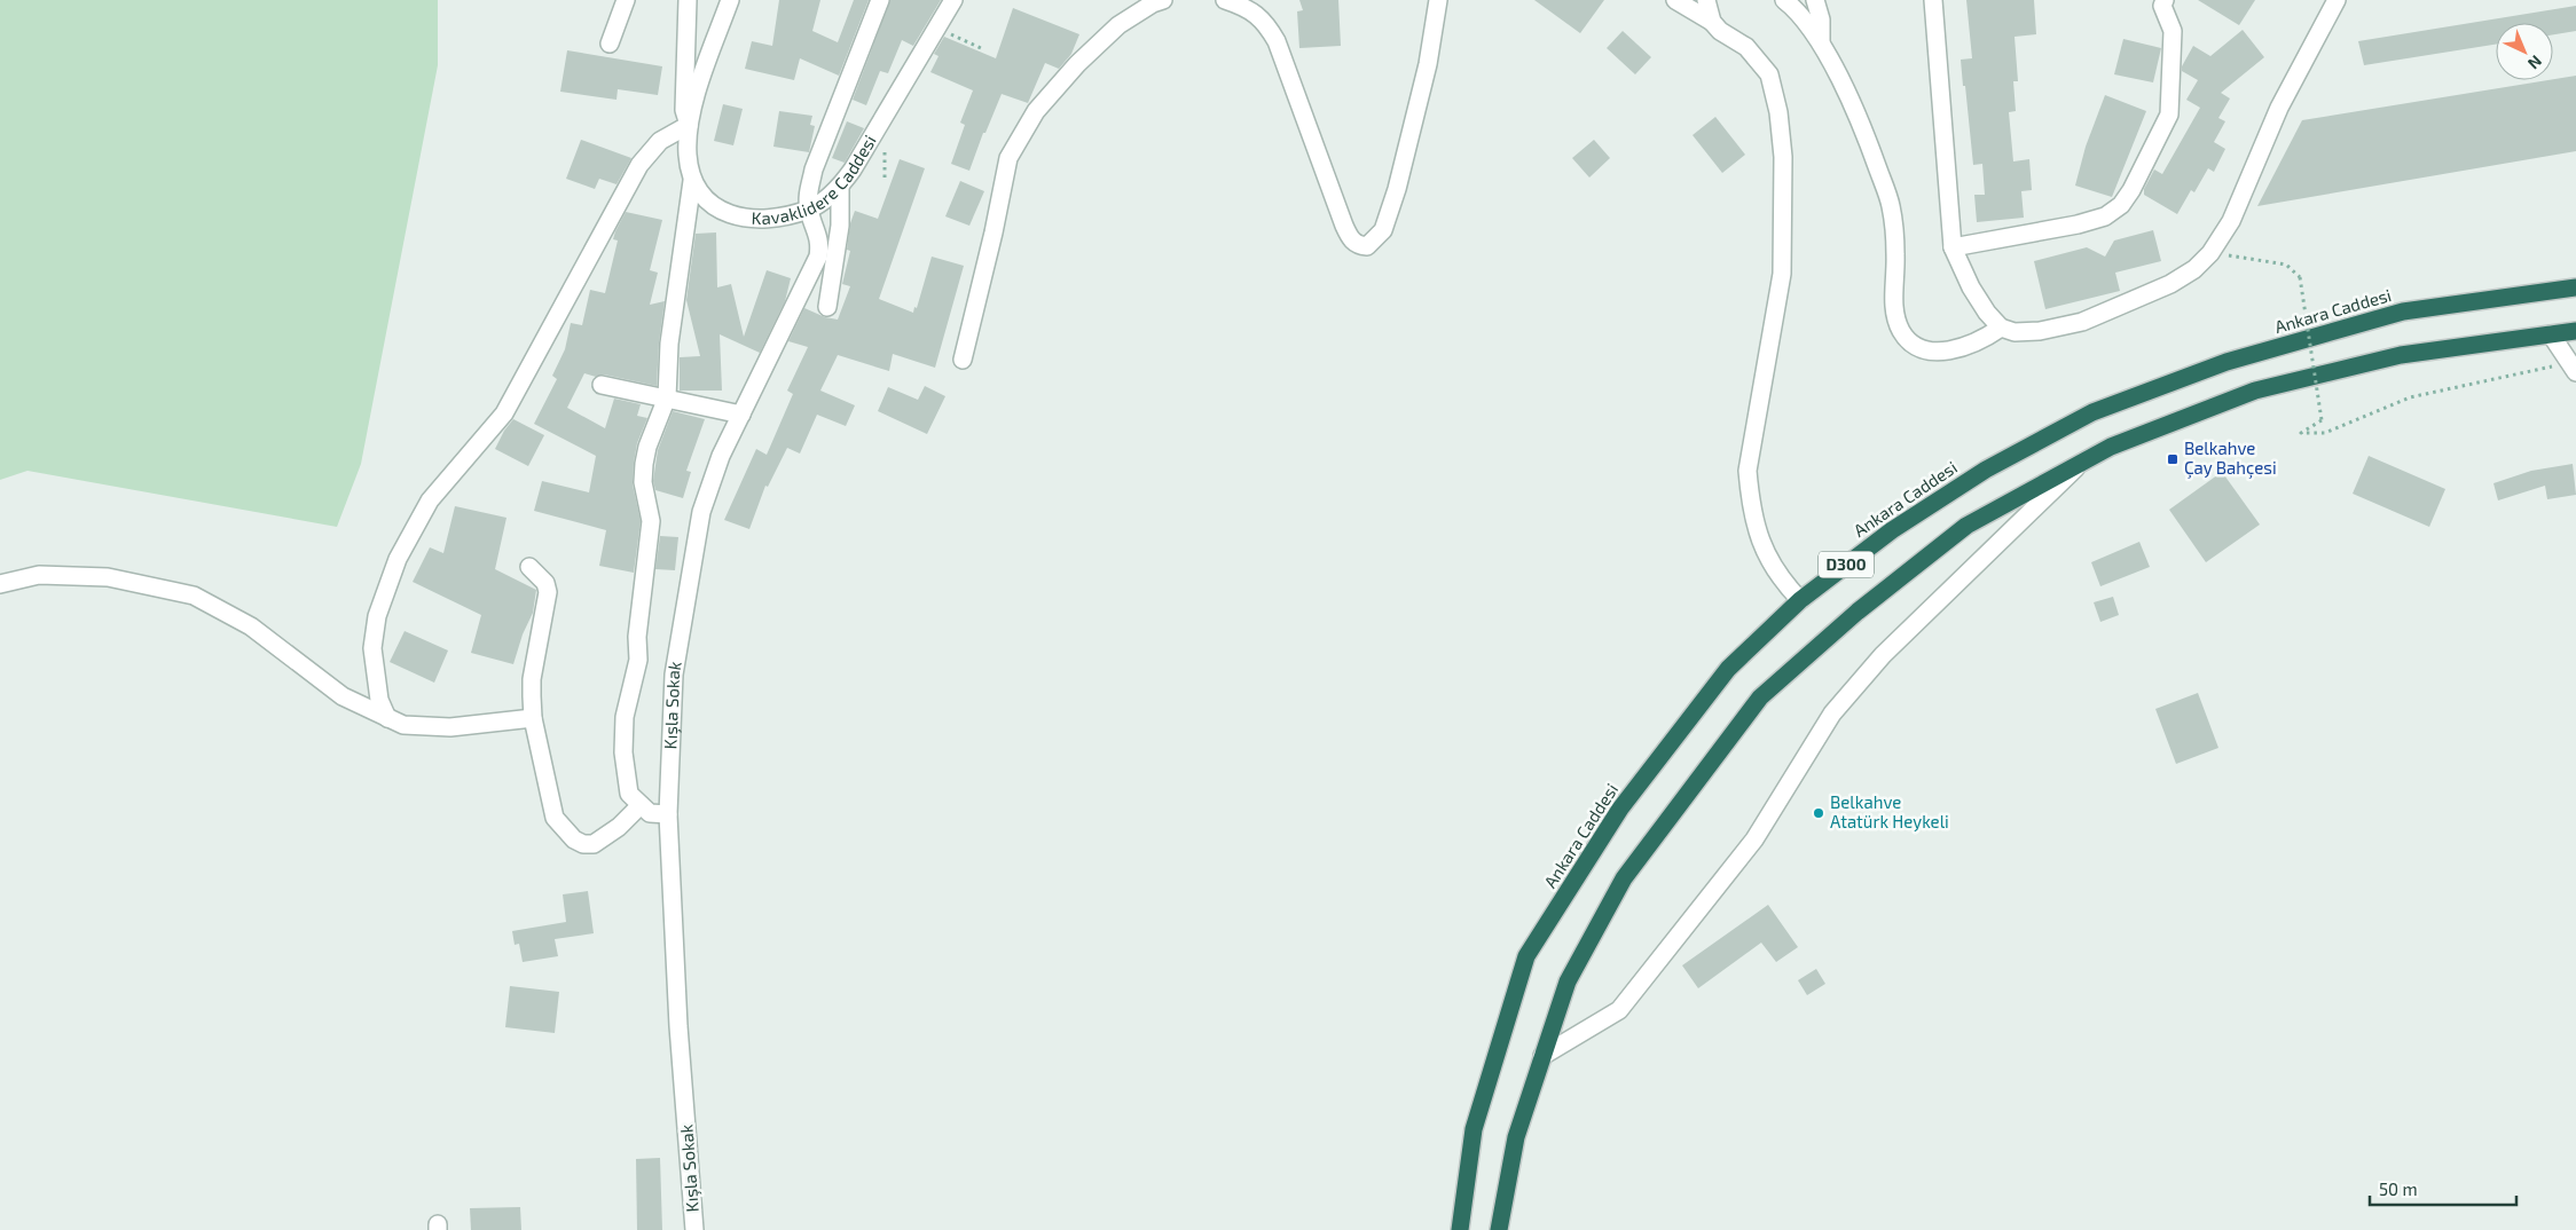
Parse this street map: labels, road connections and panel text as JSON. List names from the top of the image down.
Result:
{
  "streets": {
    "highway": ["Ankara Caddesi", "D300"],
    "street": ["Kavaklidere Caddesi", "Kışla Sokak"]
  },
  "crossings": [
    ["Kavaklidere Caddesi", "Kışla Sokak"]
  ],
  "places": {
    "transit": ["Belkahve Çay Bahçesi"],
    "other": ["Belkahve Atatürk Heykeli"]
  },
  "scale_bar": "50 m",
  "north": "bottom right"
}
